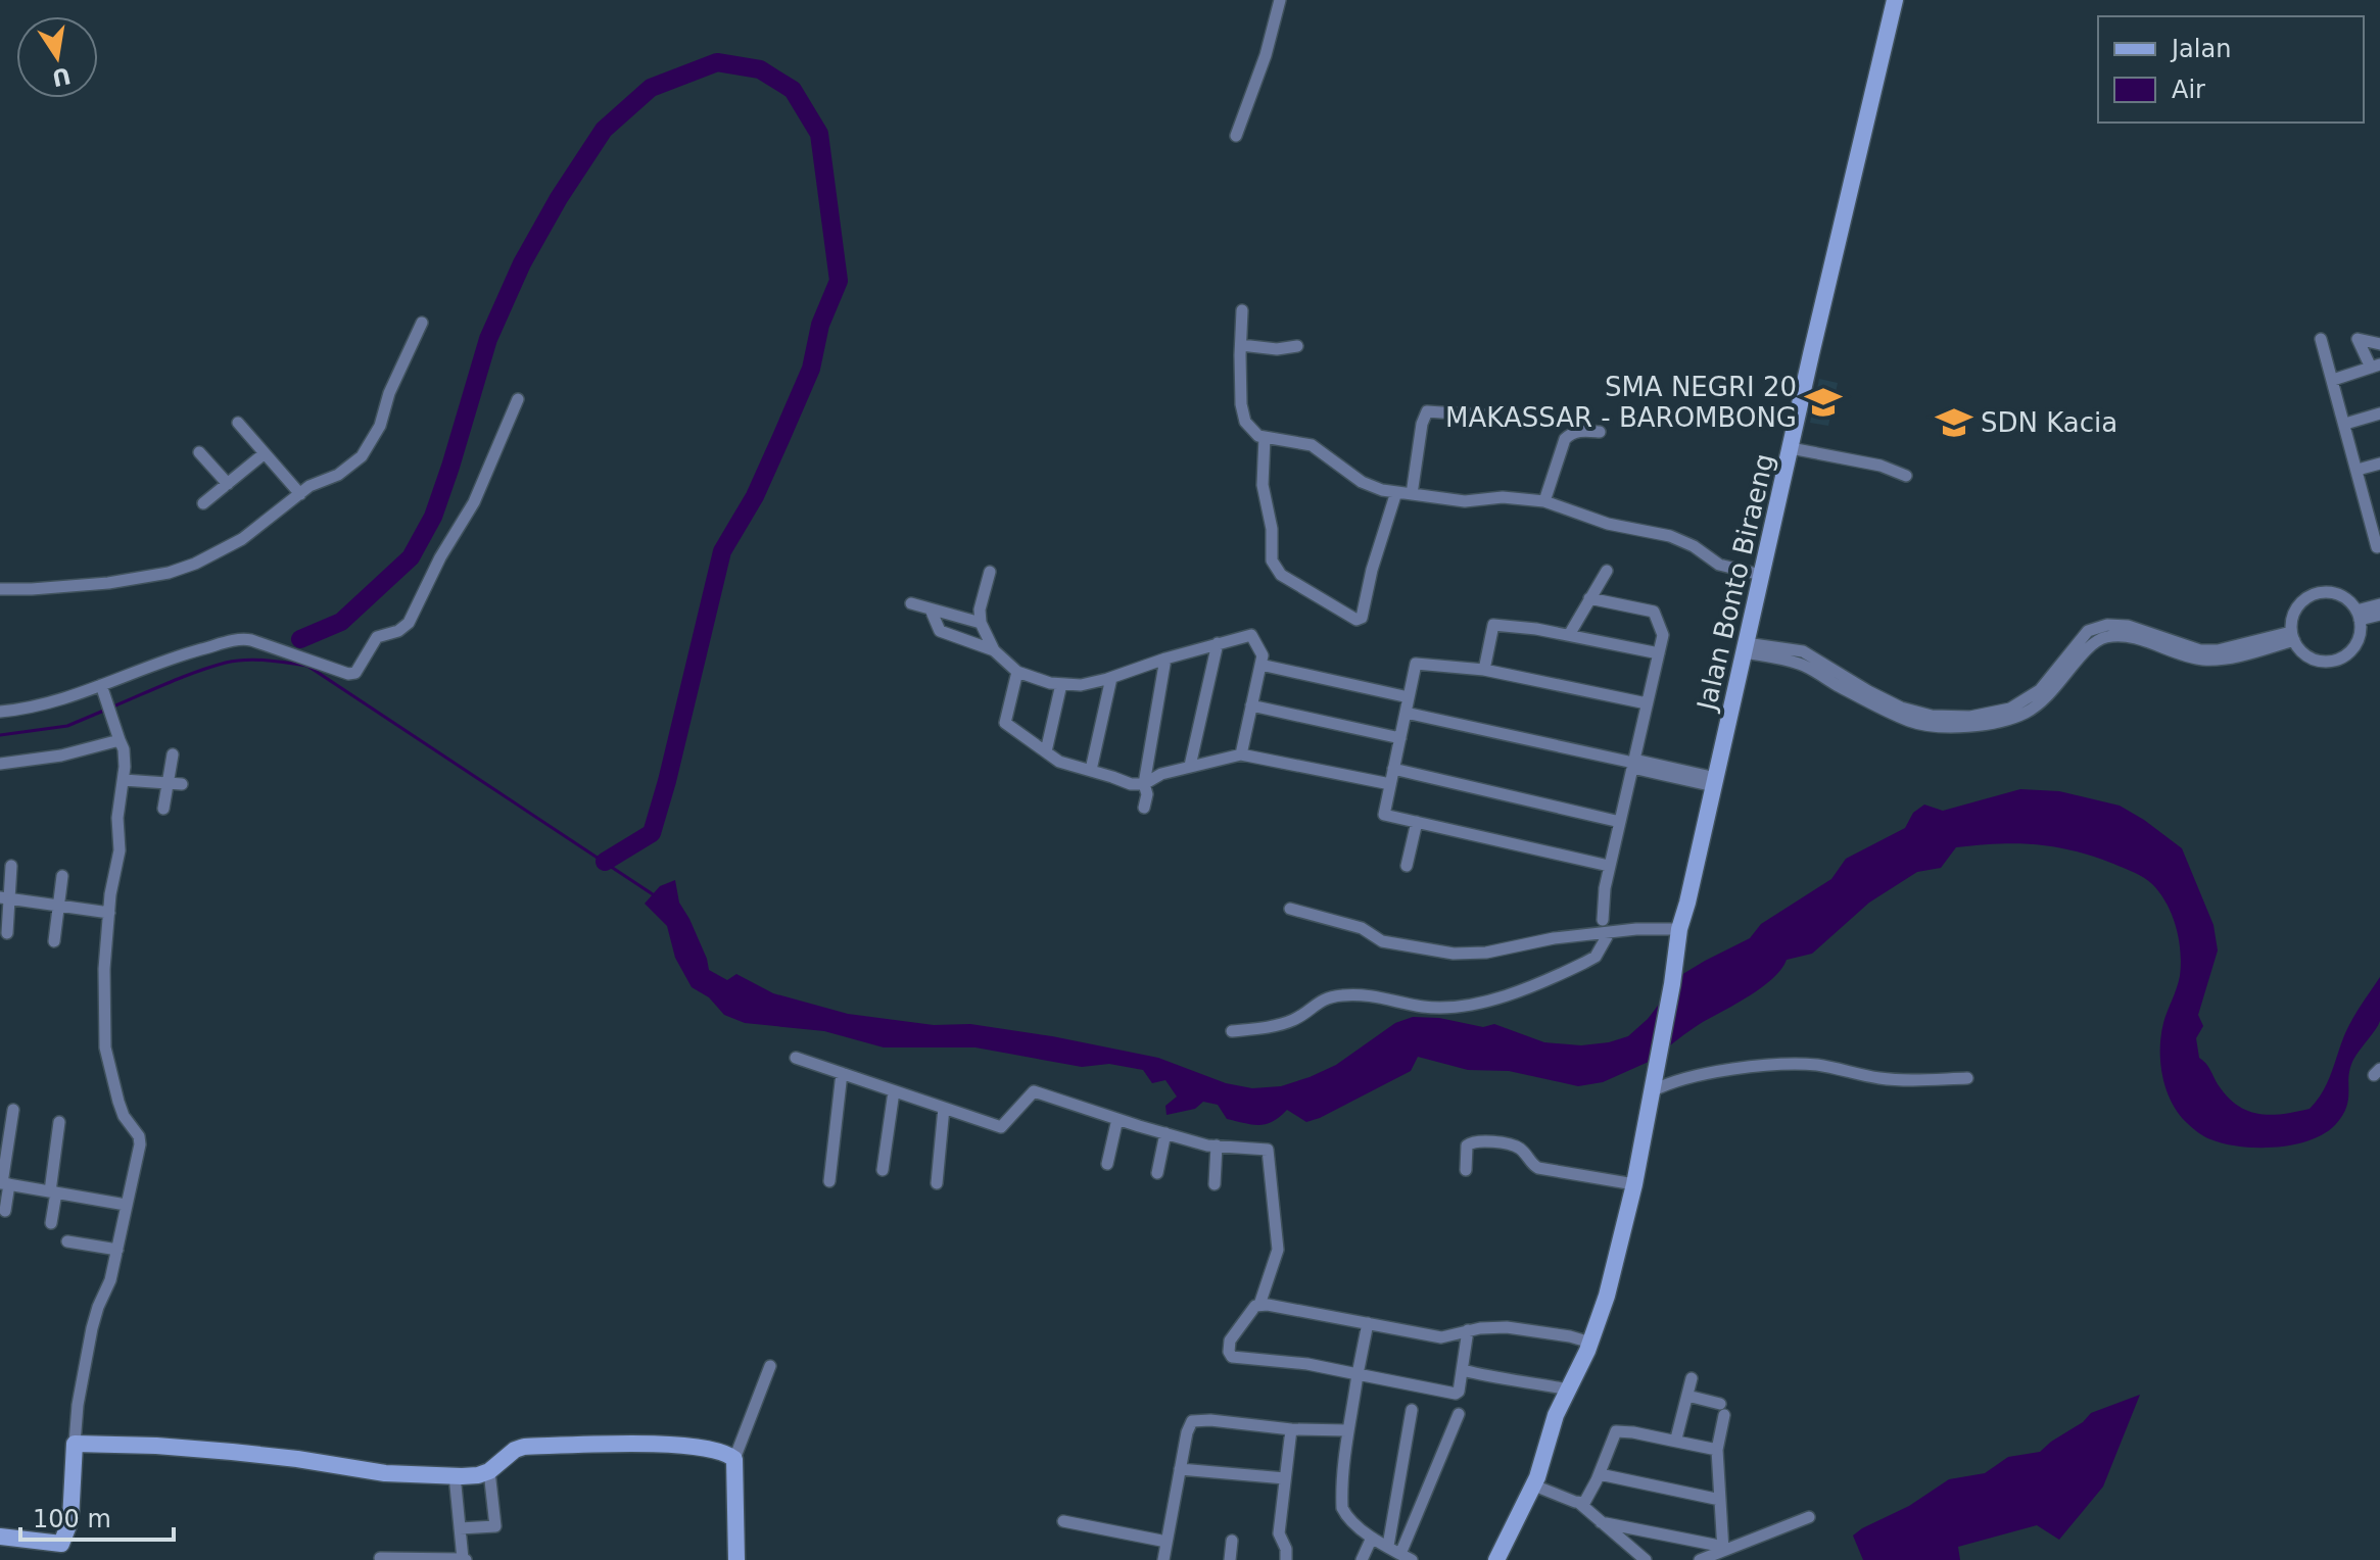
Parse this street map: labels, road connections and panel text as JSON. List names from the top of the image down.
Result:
{
  "streets": {
    "street": ["Jalan Bonto Biraeng"]
  },
  "places": {
    "school or university": ["SMA NEGRI 20 MAKASSAR - BAROMBONG", "SDN Kacia"]
  },
  "legend": ["Jalan", "Air"],
  "scale_bar": "100 m",
  "north": "bottom"
}
